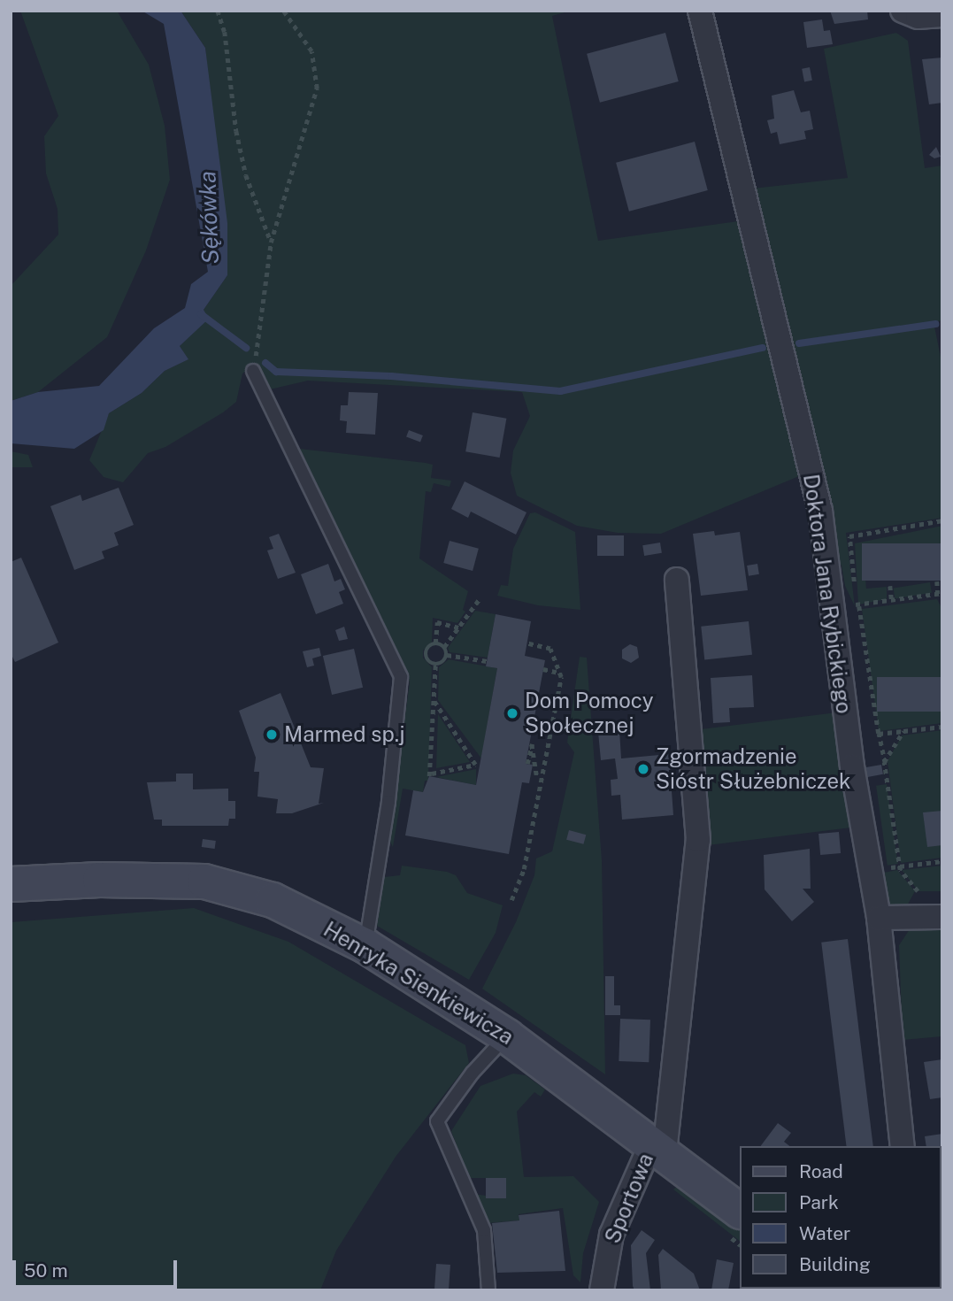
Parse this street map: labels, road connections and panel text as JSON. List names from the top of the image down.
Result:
{
  "streets": {
    "main road": ["Henryka Sienkiewicza"],
    "street": ["Doktora Jana Rybickiego", "Sportowa"]
  },
  "crossings": [
    ["Henryka Sienkiewicza", "Sportowa"]
  ],
  "water": ["Sękówka"],
  "places": ["Dom Pomocy Społecznej", "Marmed sp.j", "Zgormadzenie Sióstr Służebniczek"],
  "legend": [
    "Road",
    "Park",
    "Water",
    "Building"
  ],
  "scale_bar": "50 m"
}
